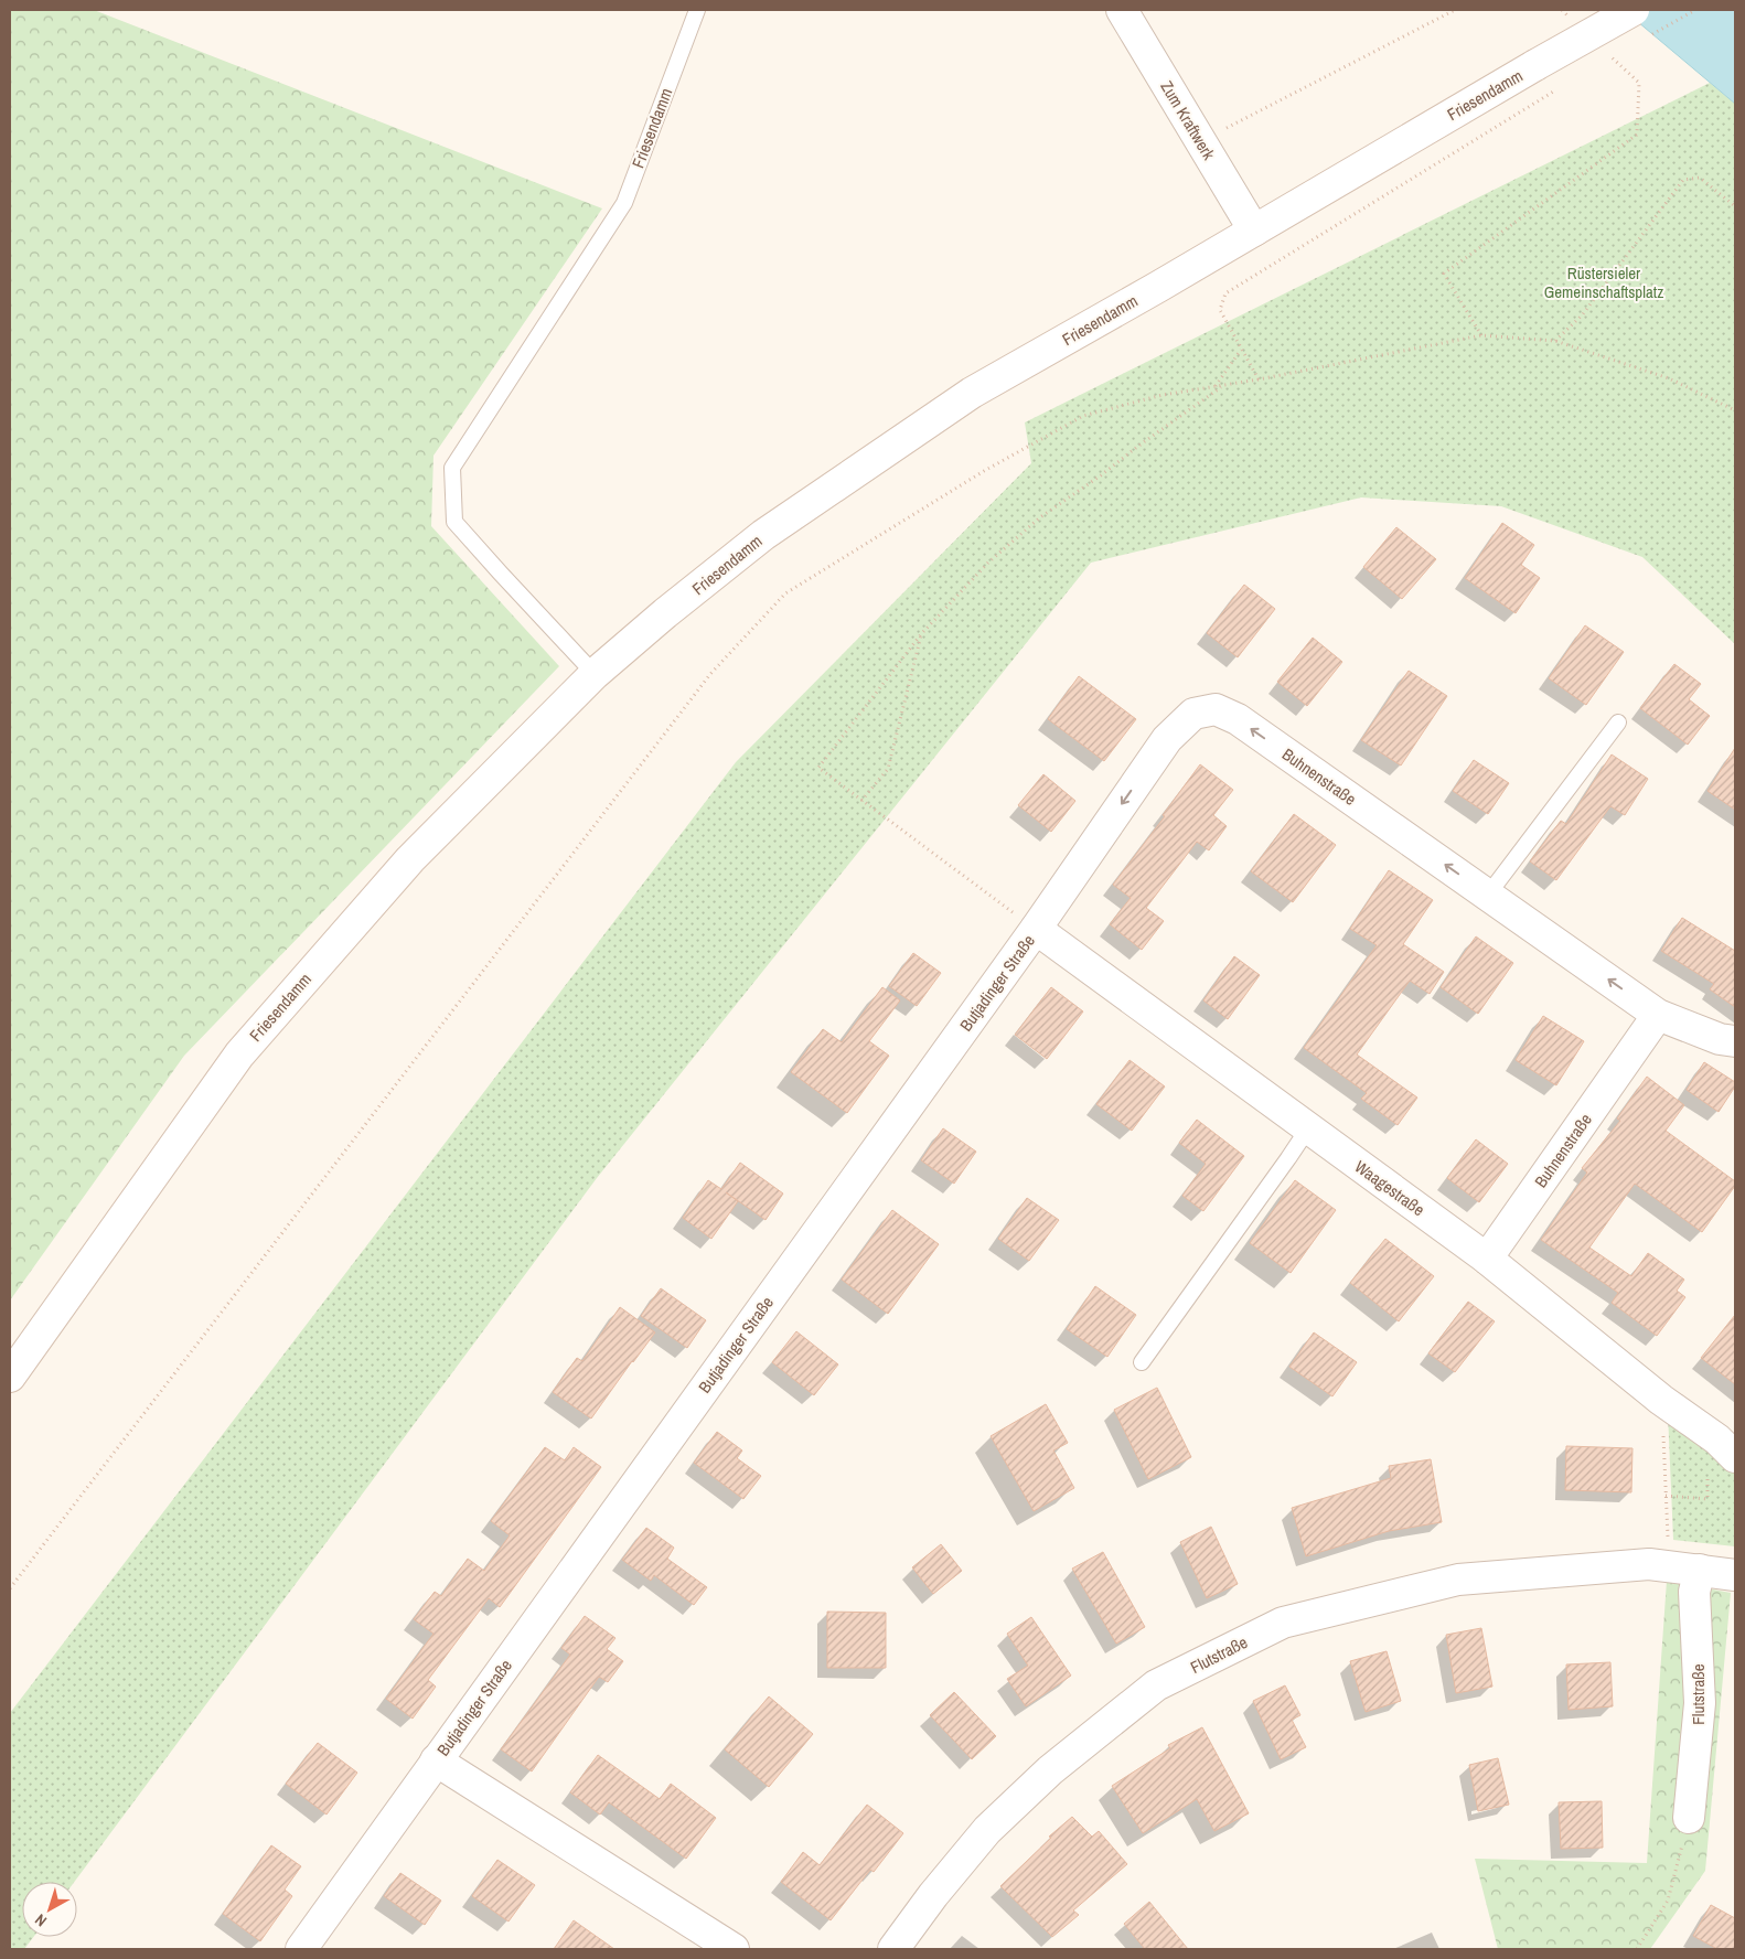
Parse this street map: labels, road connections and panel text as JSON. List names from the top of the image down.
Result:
{
  "streets": {
    "street": [
      "Friesendamm",
      "Zum Kraftwerk",
      "Buhnenstraße",
      "Butjadinger Straße",
      "Waagestraße",
      "Flutstraße"
    ]
  },
  "crossings": [
    ["Friesendamm", "Zum Kraftwerk"],
    ["Buhnenstraße", "Butjadinger Straße"],
    ["Buhnenstraße", "Waagestraße"],
    ["Butjadinger Straße", "Waagestraße"]
  ],
  "parks": ["Rüstersieler Gemeinschaftsplatz"],
  "north": "bottom left"
}
